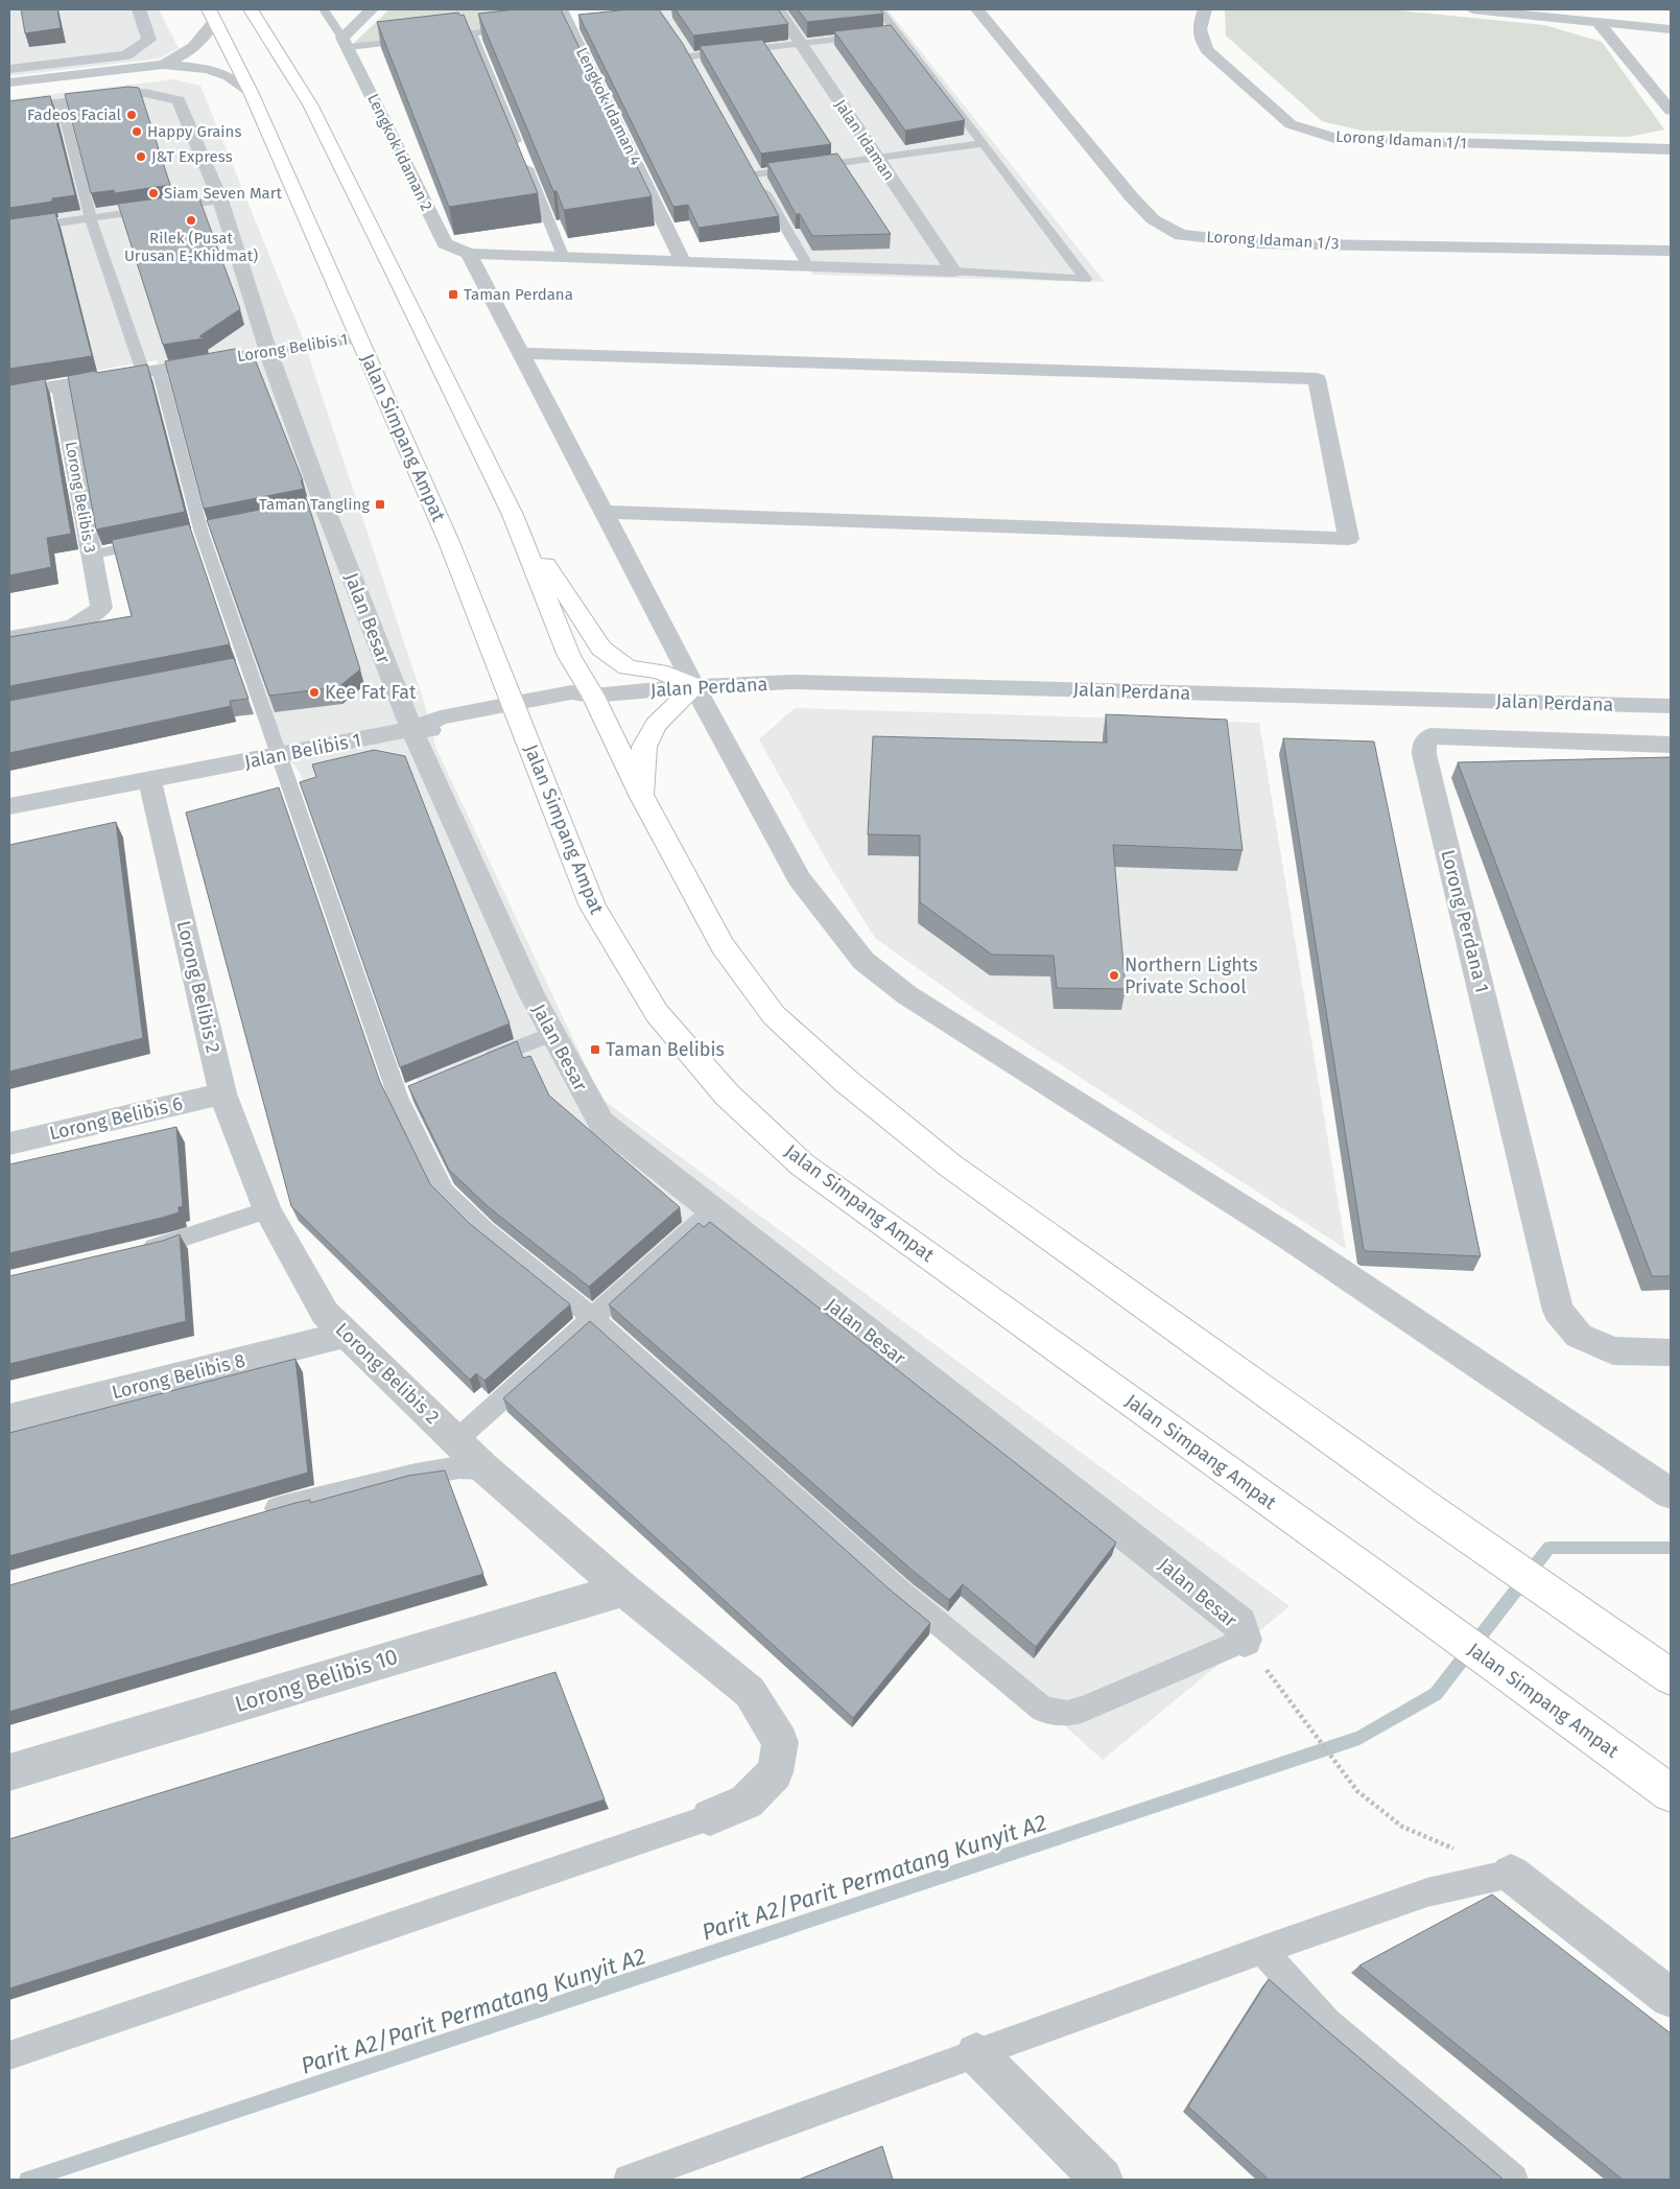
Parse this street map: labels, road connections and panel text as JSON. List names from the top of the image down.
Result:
{
  "streets": {
    "highway": ["Jalan Simpang Ampat"],
    "street": [
      "Lengkok Idaman 4",
      "Jalan Idaman",
      "Lorong Idaman 1/1",
      "Lengkok Idaman 2",
      "Lorong Idaman 1/3",
      "Lorong Belibis 1",
      "Lorong Belibis 3",
      "Jalan Besar",
      "Jalan Perdana",
      "Jalan Belibis 1",
      "Lorong Perdana 1",
      "Lorong Belibis 2",
      "Lorong Belibis 6",
      "Lorong Belibis 8",
      "Lorong Belibis 10"
    ]
  },
  "crossings": [
    ["Lorong Belibis 1", "Jalan Simpang Ampat"],
    ["Lorong Belibis 1", "Lorong Belibis 3"],
    ["Lorong Belibis 1", "Jalan Besar"],
    ["Jalan Simpang Ampat", "Jalan Belibis 1"],
    ["Jalan Besar", "Jalan Belibis 1"],
    ["Jalan Perdana", "Jalan Belibis 1"],
    ["Jalan Belibis 1", "Lorong Belibis 2"],
    ["Lorong Belibis 2", "Lorong Belibis 6"],
    ["Lorong Belibis 2", "Lorong Belibis 8"],
    ["Lorong Belibis 2", "Lorong Belibis 10"]
  ],
  "water": ["Parit A2/Parit Permatang Kunyit A2"],
  "places": {
    "other": [
      "Fadeos Facial",
      "Happy Grains",
      "J&T Express",
      "Siam Seven Mart",
      "Rilek (Pusat Urusan E-Khidmat)",
      "Kee Fat Fat",
      "Northern Lights Private School"
    ],
    "transit": ["Taman Perdana", "Taman Tangling", "Taman Belibis"]
  }
}
